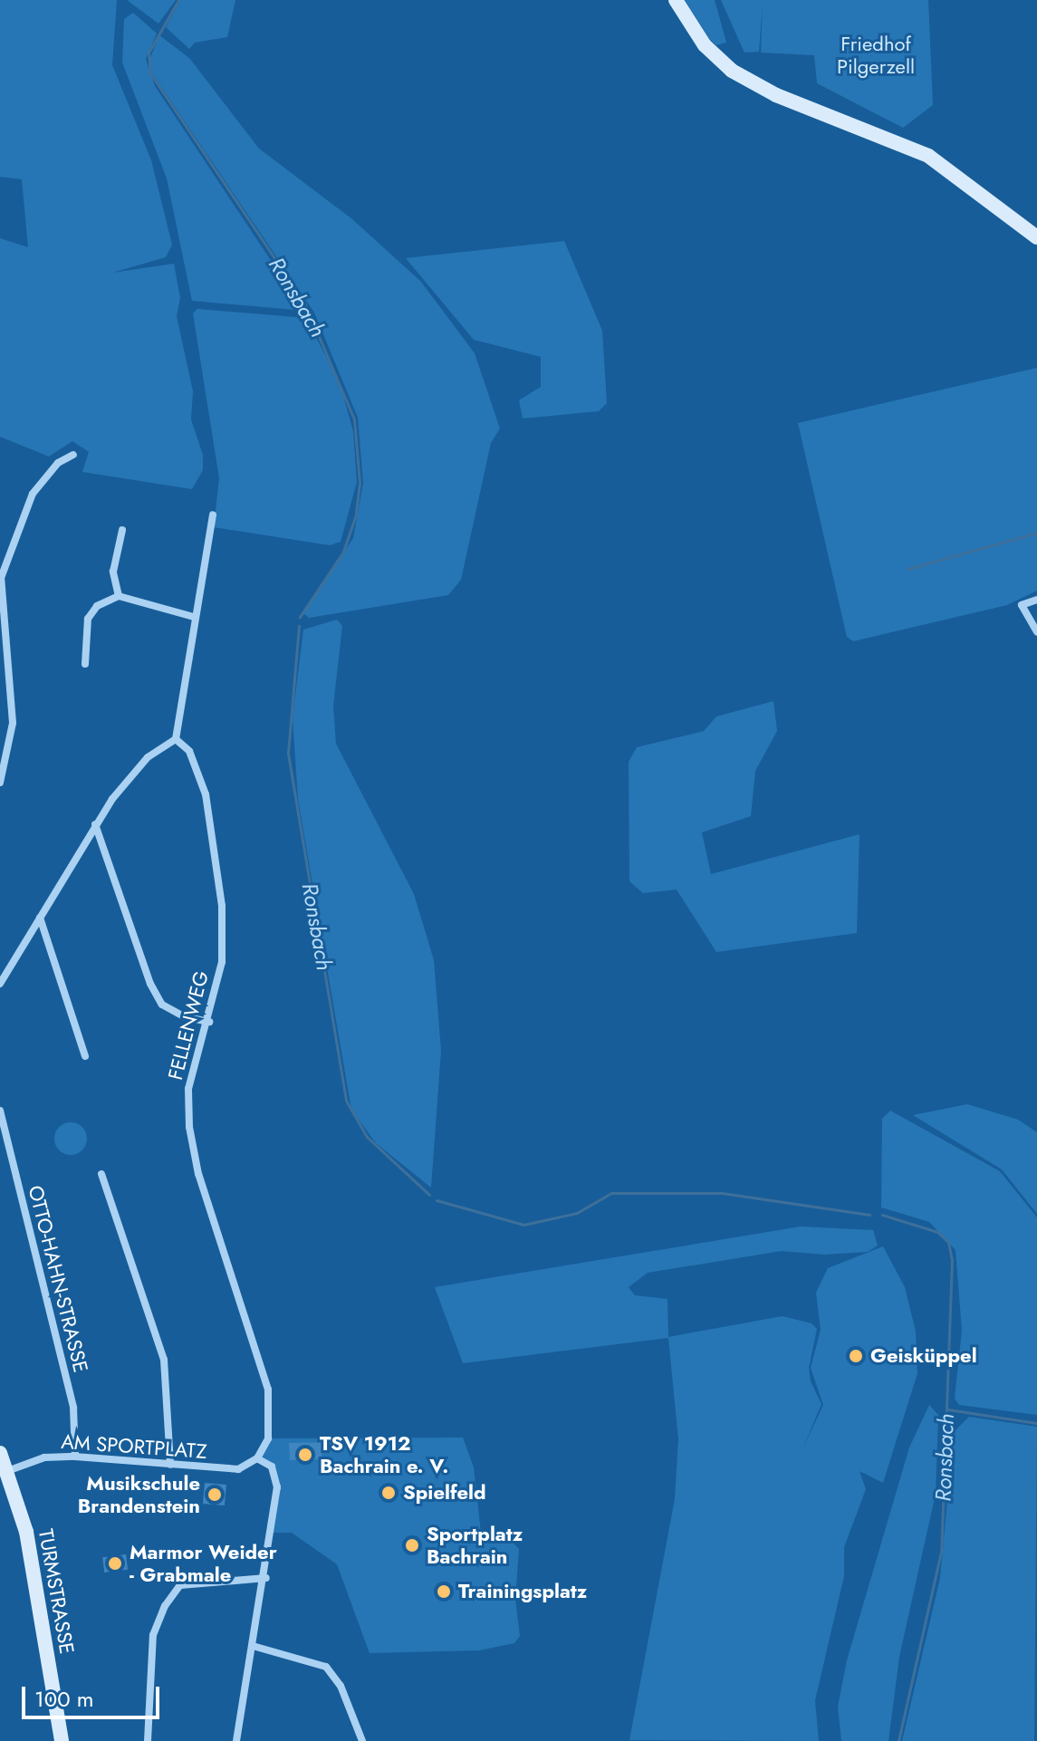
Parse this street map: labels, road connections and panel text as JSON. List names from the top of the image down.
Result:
{
  "streets": {
    "street": [
      "FELLENWEG",
      "OTTO-HAHN-STRASSE",
      "AM SPORTPLATZ",
      "TURMSTRASSE"
    ]
  },
  "crossings": [
    ["FELLENWEG", "AM SPORTPLATZ"],
    ["OTTO-HAHN-STRASSE", "AM SPORTPLATZ"],
    ["AM SPORTPLATZ", "TURMSTRASSE"]
  ],
  "water": ["Ronsbach"],
  "parks": ["Friedhof Pilgerzell"],
  "places": [
    "Geisküppel",
    "TSV 1912 Bachrain e. V.",
    "Spielfeld",
    "Musikschule Brandenstein",
    "Sportplatz Bachrain",
    "Marmor Weider - Grabmale",
    "Trainingsplatz"
  ],
  "scale_bar": "100 m"
}
